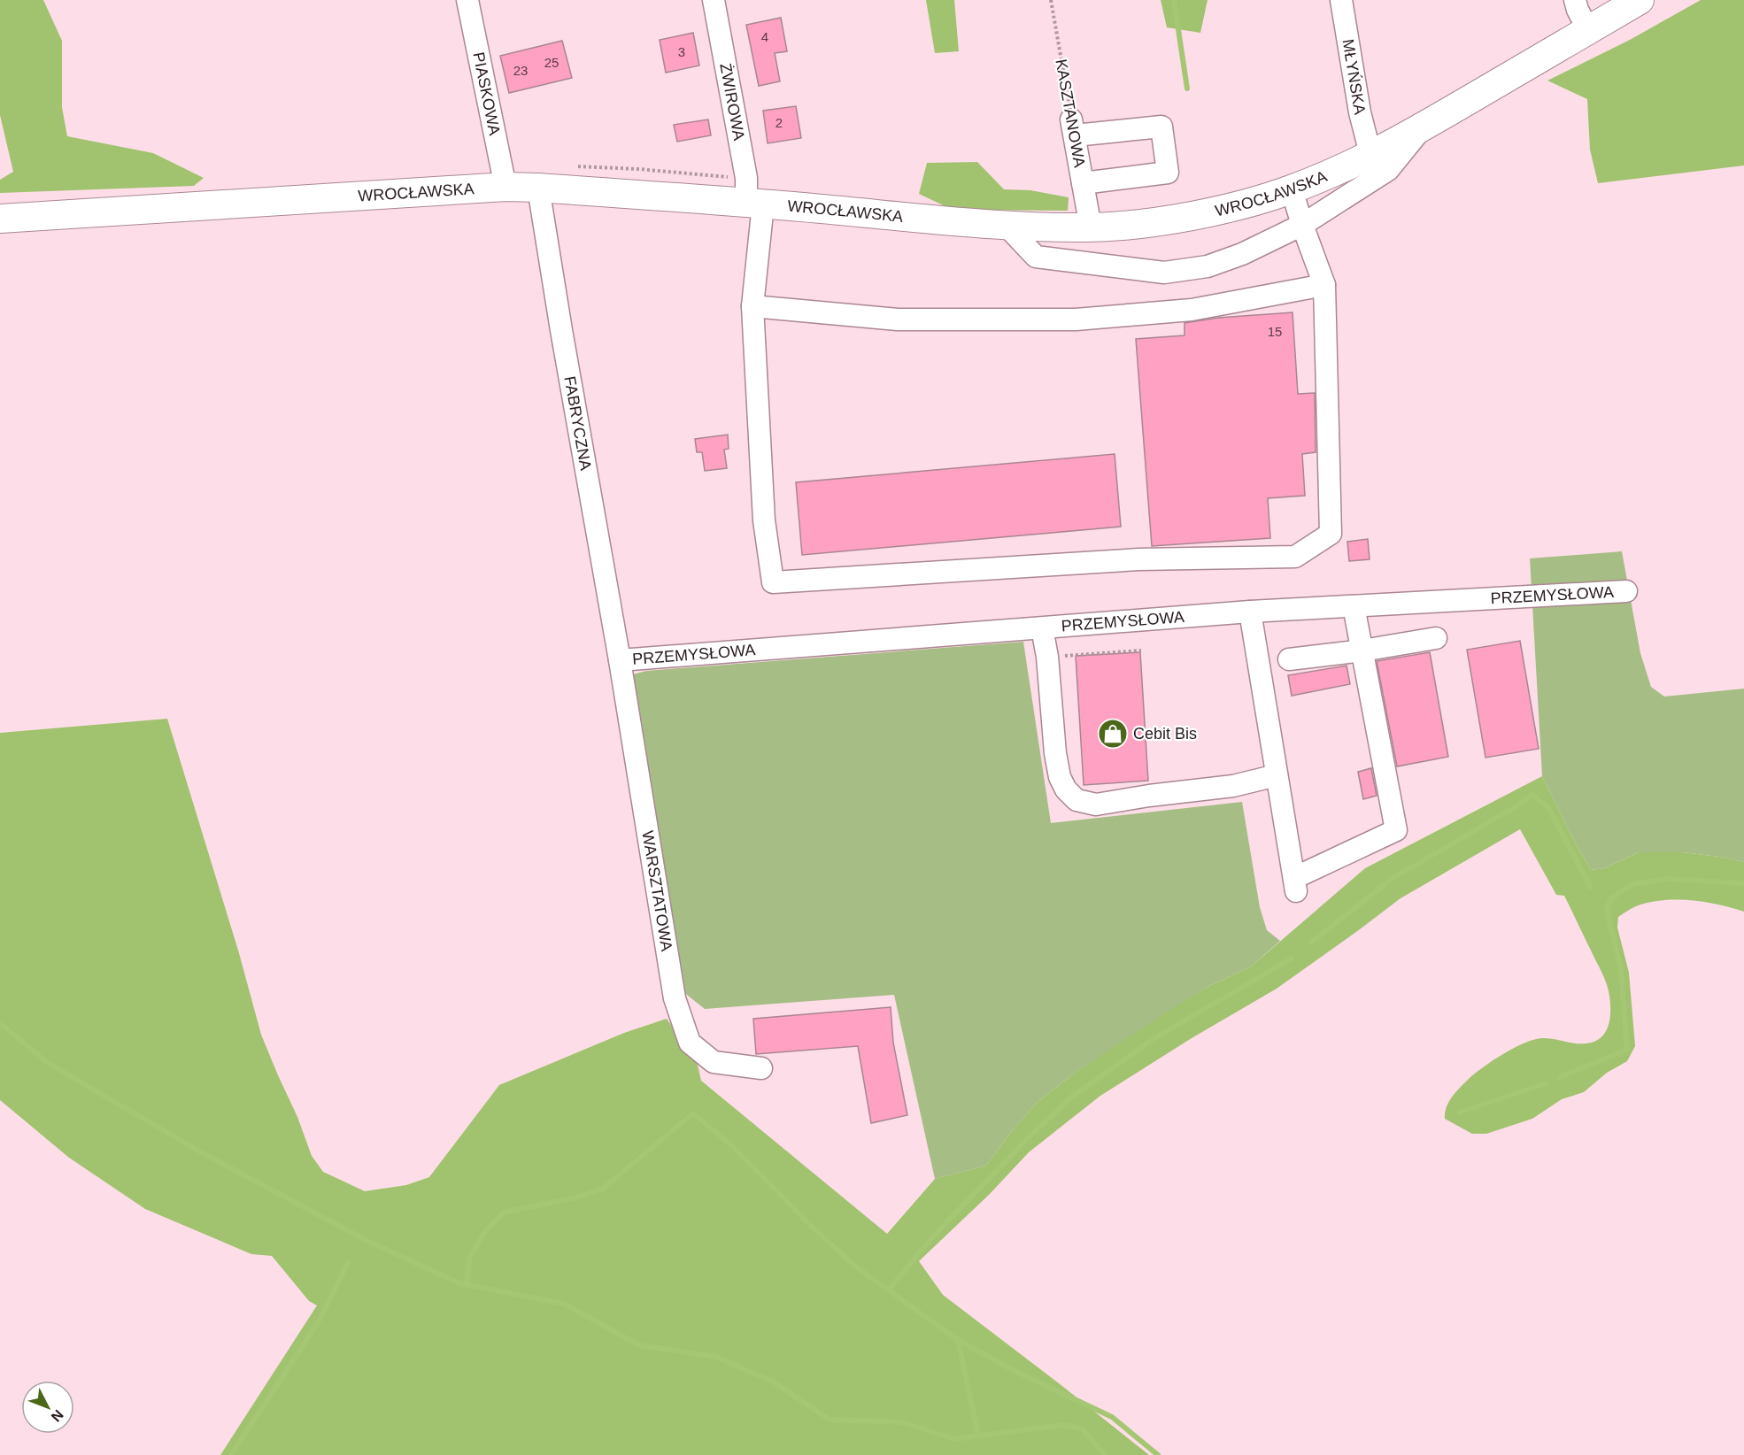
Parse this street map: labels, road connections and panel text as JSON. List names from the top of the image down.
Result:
{
  "streets": {
    "main road": ["WROCŁAWSKA"],
    "street": [
      "MŁYŃSKA",
      "PIASKOWA",
      "ŻWIROWA",
      "KASZTANOWA",
      "FABRYCZNA",
      "PRZEMYSŁOWA",
      "WARSZTATOWA"
    ]
  },
  "crossings": [
    ["MŁYŃSKA", "WROCŁAWSKA"],
    ["PIASKOWA", "WROCŁAWSKA"],
    ["ŻWIROWA", "WROCŁAWSKA"],
    ["KASZTANOWA", "WROCŁAWSKA"],
    ["WROCŁAWSKA", "FABRYCZNA"],
    ["FABRYCZNA", "PRZEMYSŁOWA"],
    ["FABRYCZNA", "WARSZTATOWA"],
    ["PRZEMYSŁOWA", "WARSZTATOWA"]
  ],
  "places": {
    "shop": ["Cebit Bis"]
  },
  "house_numbers": [
    "4",
    "3",
    "25",
    "23",
    "2",
    "15"
  ],
  "north": "bottom right"
}
